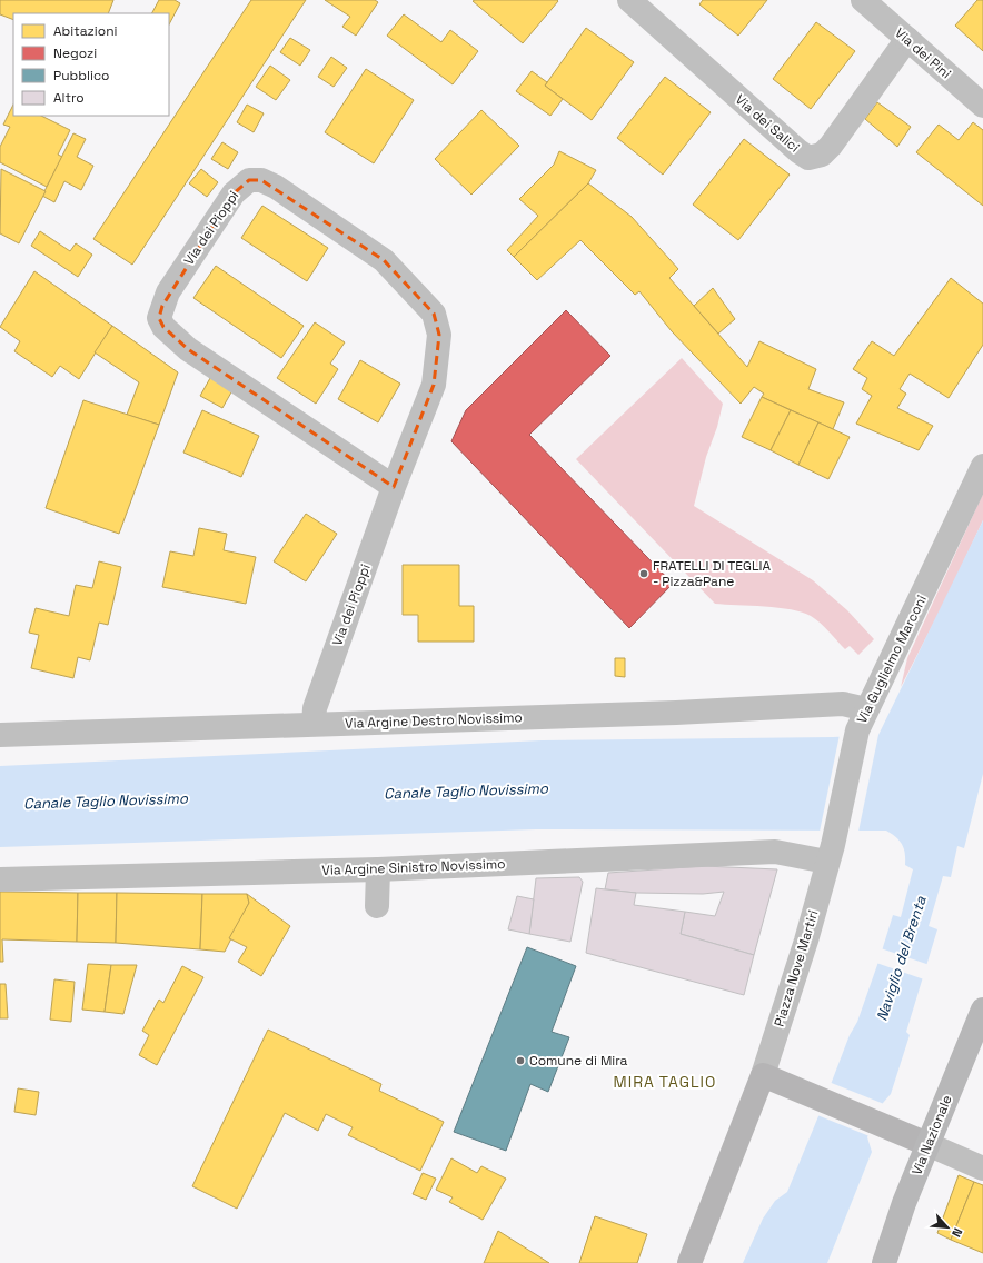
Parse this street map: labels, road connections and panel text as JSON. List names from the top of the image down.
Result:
{
  "streets": {
    "main road": ["Via Nazionale"],
    "street": [
      "Via dei Pini",
      "Via dei Salici",
      "Via dei Pioppi",
      "Via Guglielmo Marconi",
      "Via Argine Destro Novissimo",
      "Via Argine Sinistro Novissimo",
      "Piazza Nove Martiri"
    ]
  },
  "crossings": [
    ["Via dei Pini", "Via dei Salici"],
    ["Via dei Pioppi", "Via Argine Destro Novissimo"],
    ["Via Guglielmo Marconi", "Via Argine Destro Novissimo"],
    ["Via Guglielmo Marconi", "Via Argine Sinistro Novissimo"],
    ["Via Guglielmo Marconi", "Piazza Nove Martiri"],
    ["Via Argine Sinistro Novissimo", "Piazza Nove Martiri"]
  ],
  "districts": ["MIRA TAGLIO"],
  "water": ["Canale Taglio Novissimo", "Naviglio del Brenta"],
  "places": ["FRATELLI DI TEGLIA - Pizza&Pane", "Comune di Mira"],
  "legend": [
    "Abitazioni",
    "Negozi",
    "Pubblico",
    "Altro"
  ],
  "north": "bottom right"
}
